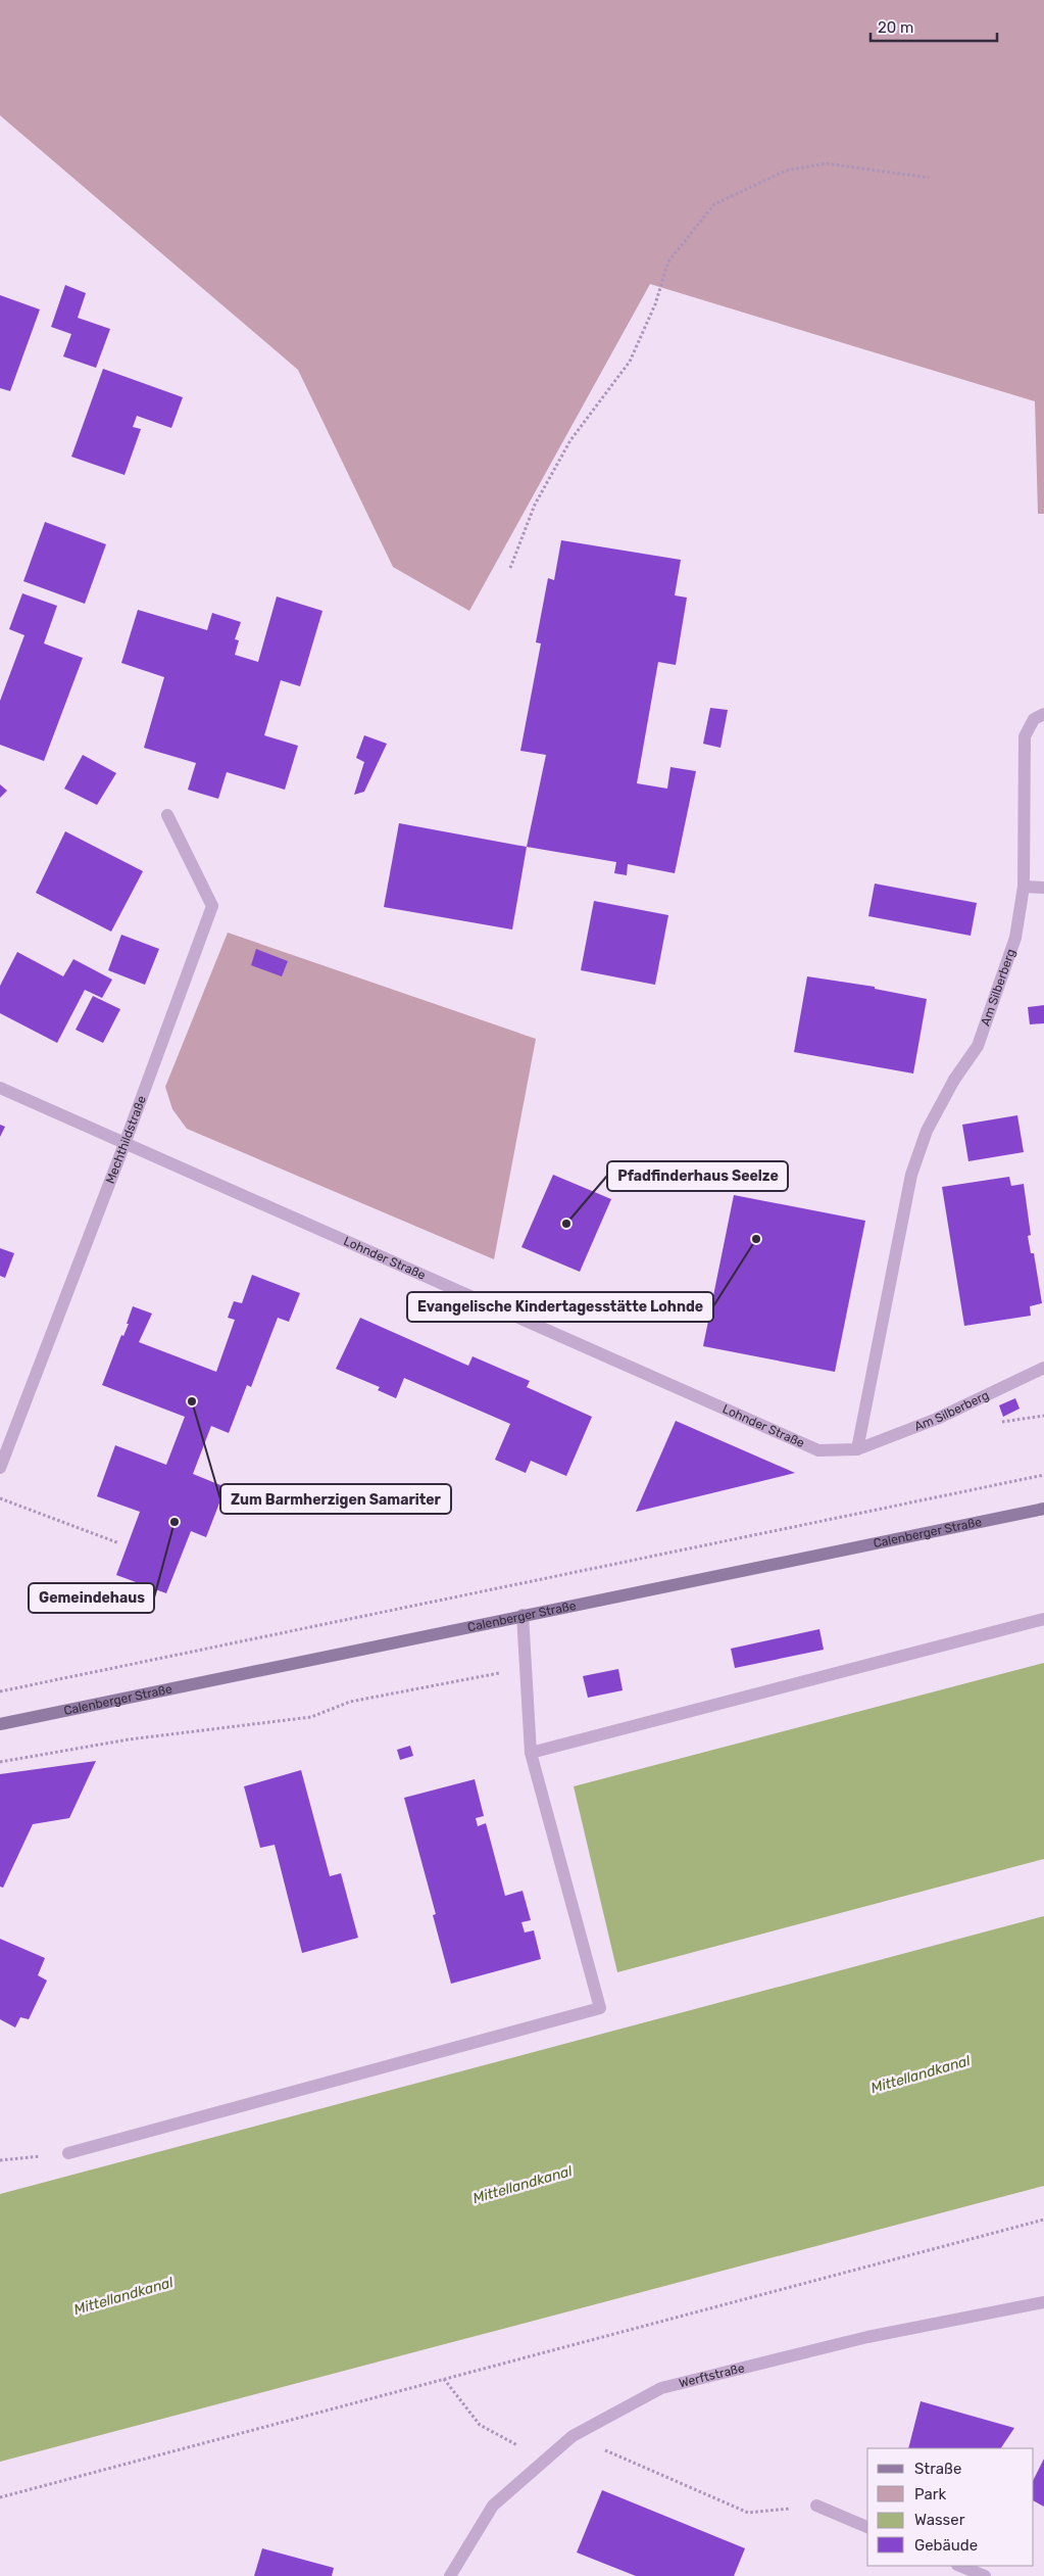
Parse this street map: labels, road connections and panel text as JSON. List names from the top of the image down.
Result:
{
  "streets": {
    "street": [
      "Am Silberberg",
      "Mechthildstraße",
      "Lohnder Straße",
      "Calenberger Straße",
      "Werftstraße"
    ]
  },
  "crossings": [
    ["Am Silberberg", "Lohnder Straße"],
    ["Mechthildstraße", "Lohnder Straße"]
  ],
  "water": ["Mittellandkanal"],
  "places": [
    "Pfadfinderhaus Seelze",
    "Evangelische Kindertagesstätte Lohnde",
    "Zum Barmherzigen Samariter",
    "Gemeindehaus"
  ],
  "legend": [
    "Straße",
    "Park",
    "Wasser",
    "Gebäude"
  ],
  "scale_bar": "20 m"
}
